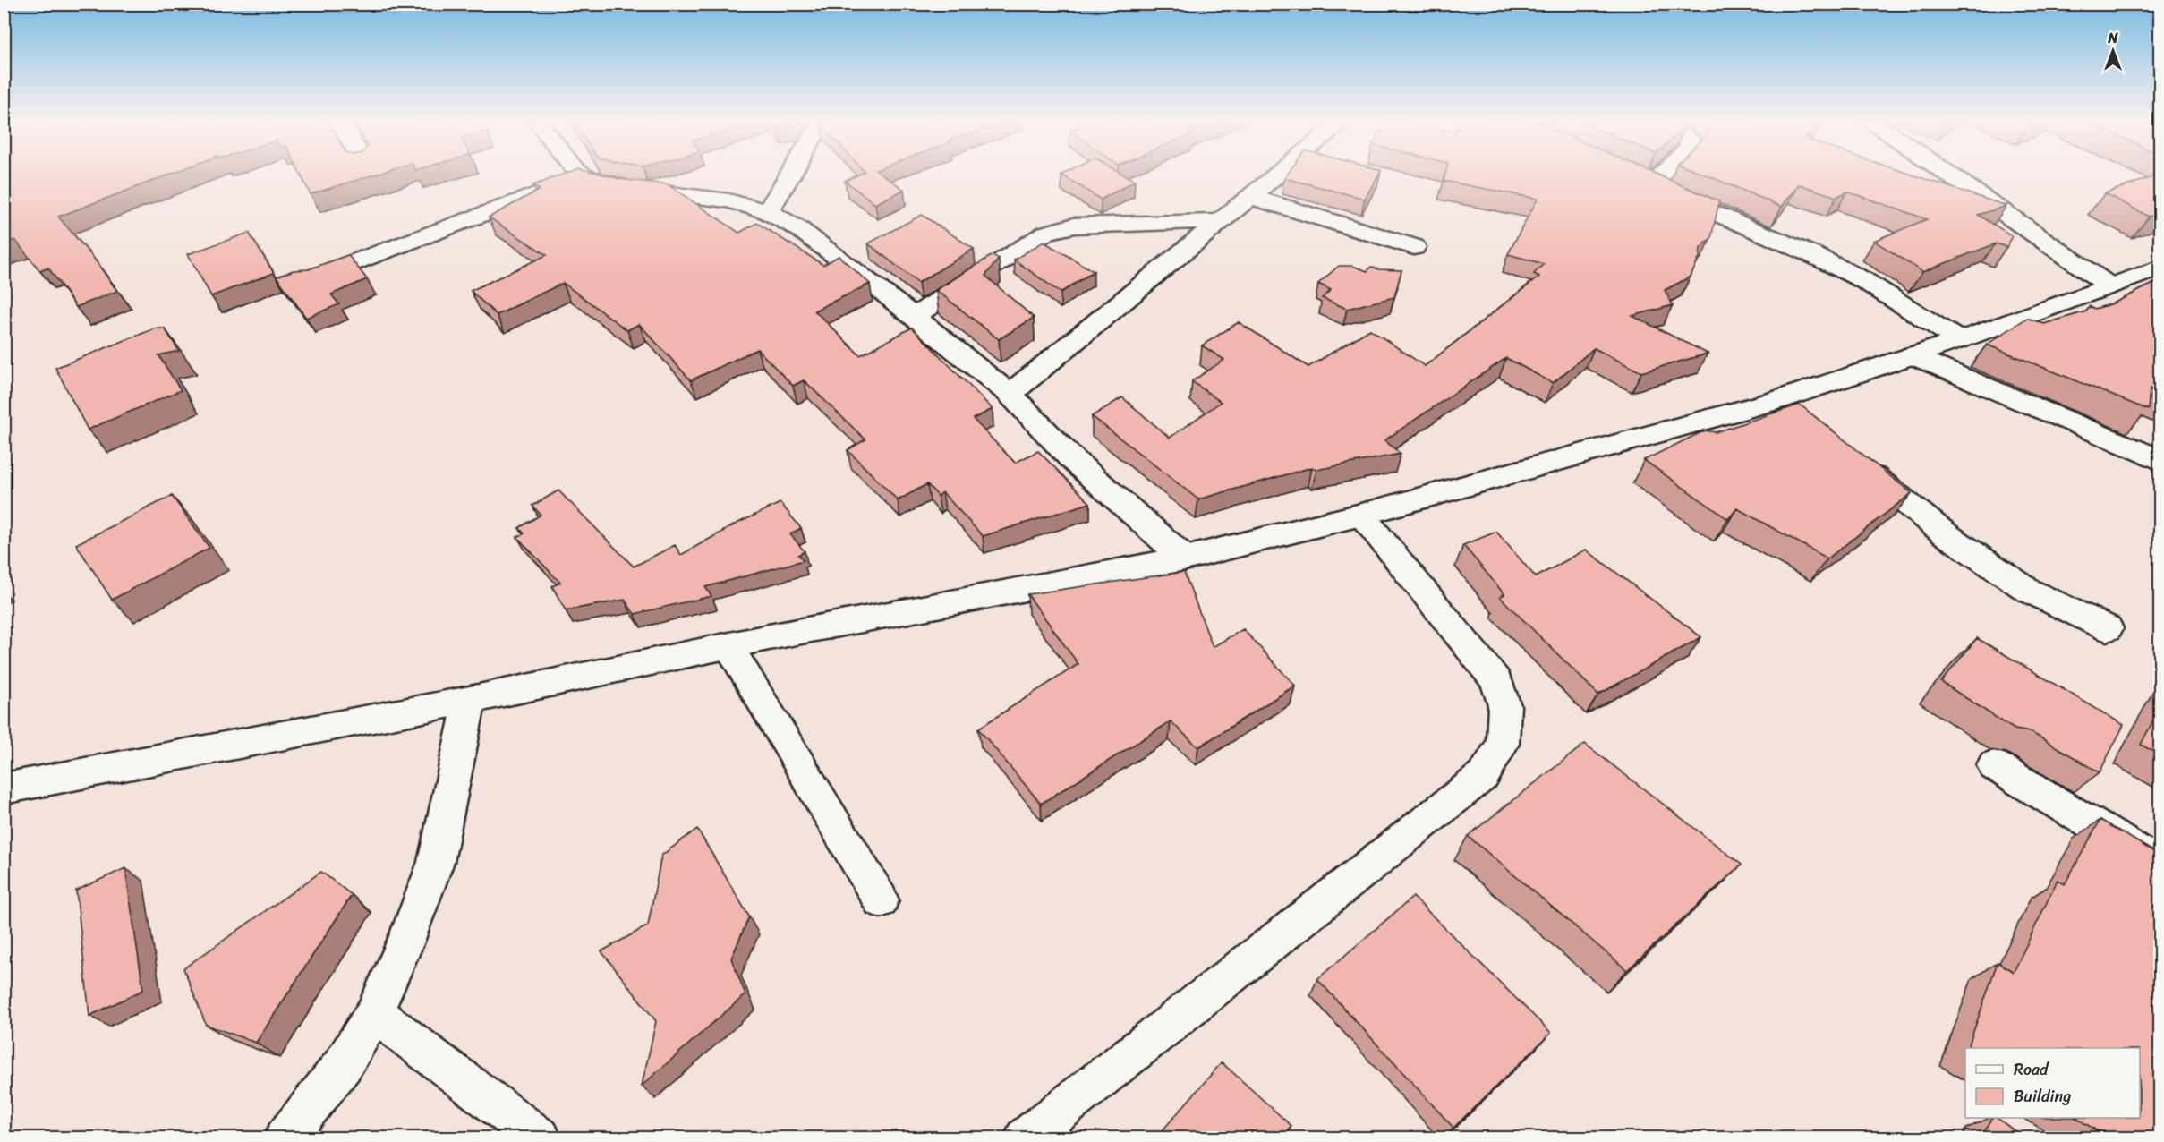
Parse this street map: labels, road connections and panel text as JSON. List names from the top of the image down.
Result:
{
  "legend": ["Road", "Building"],
  "north": "top"
}
